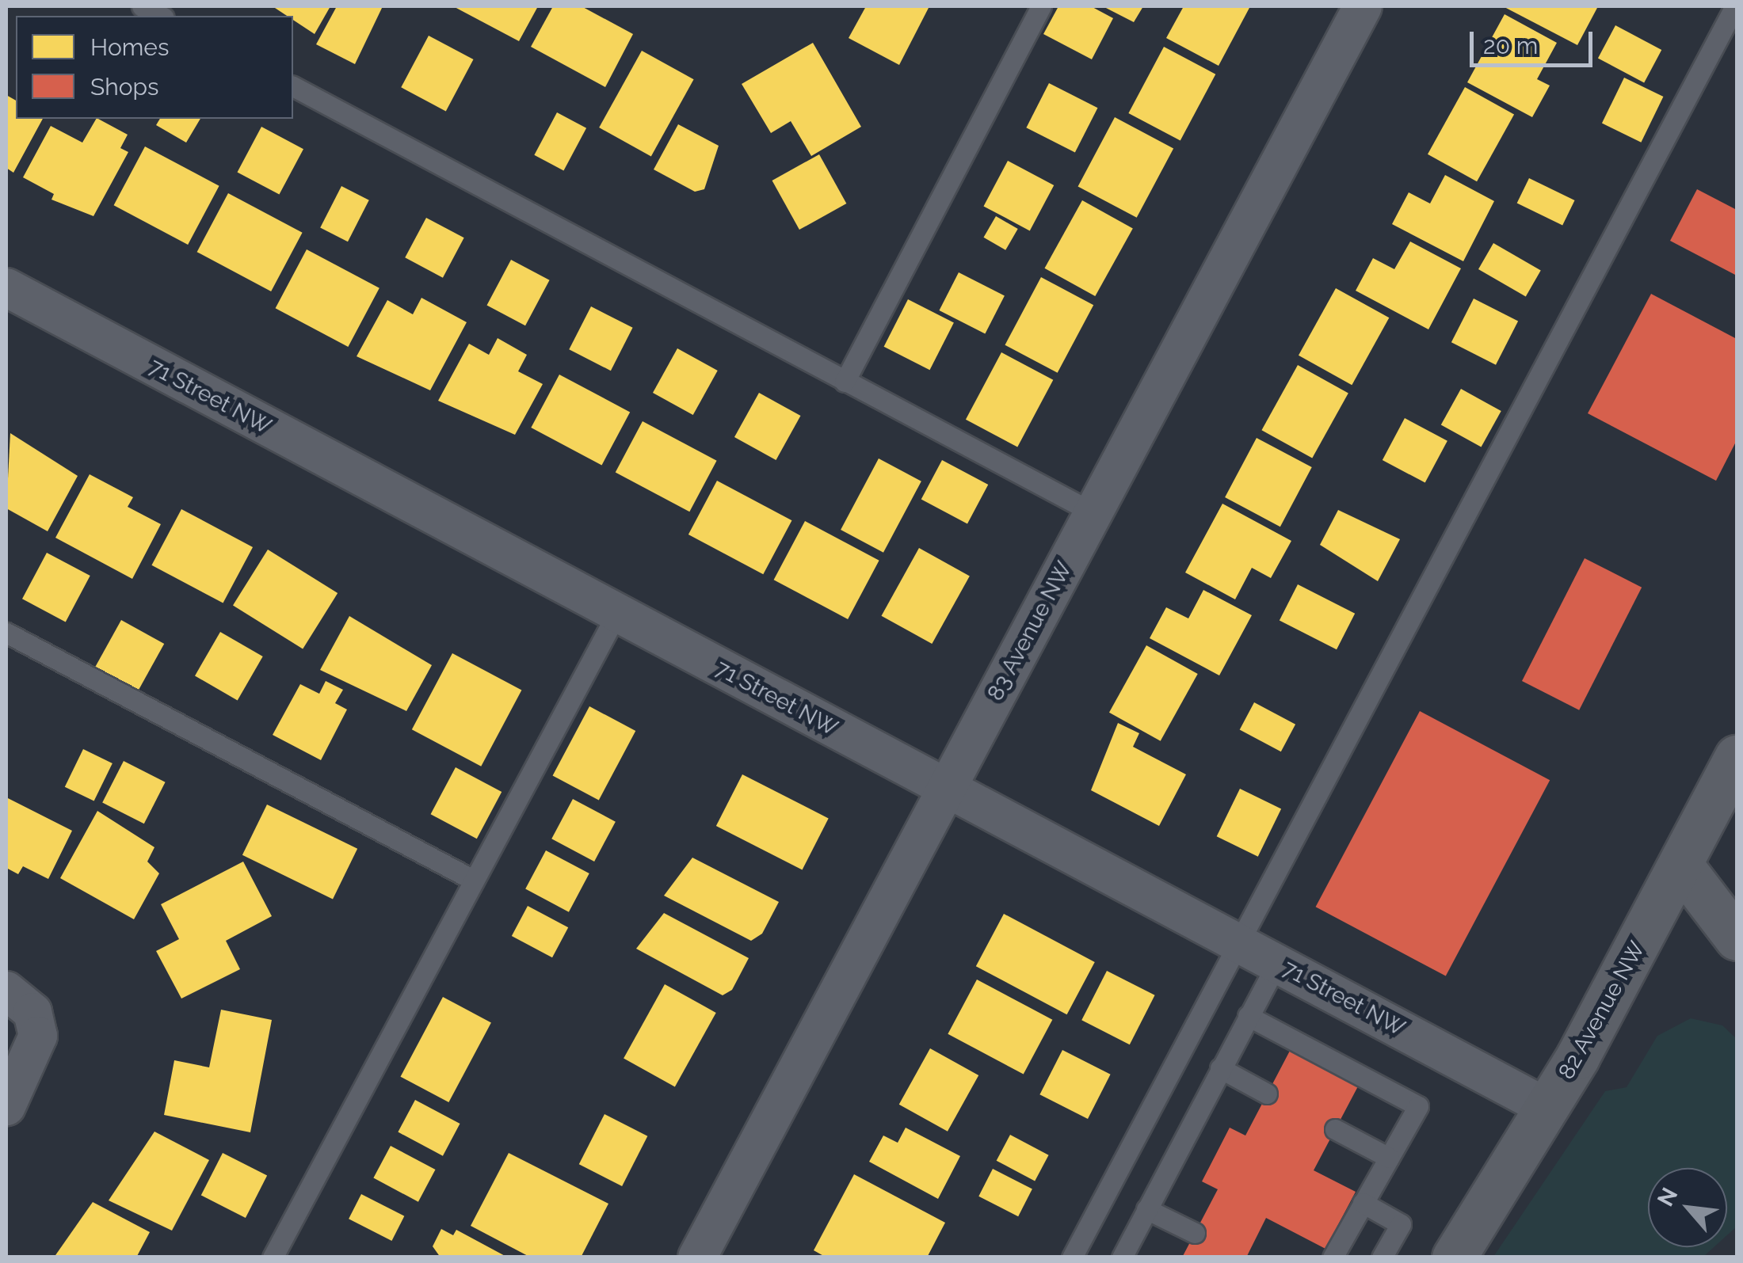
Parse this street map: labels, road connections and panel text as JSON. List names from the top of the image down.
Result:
{
  "streets": {
    "street": ["71 Street NW", "83 Avenue NW", "82 Avenue NW"]
  },
  "crossings": [
    ["71 Street NW", "83 Avenue NW"],
    ["71 Street NW", "82 Avenue NW"]
  ],
  "legend": ["Homes", "Shops"],
  "scale_bar": "20 m",
  "north": "top left"
}
